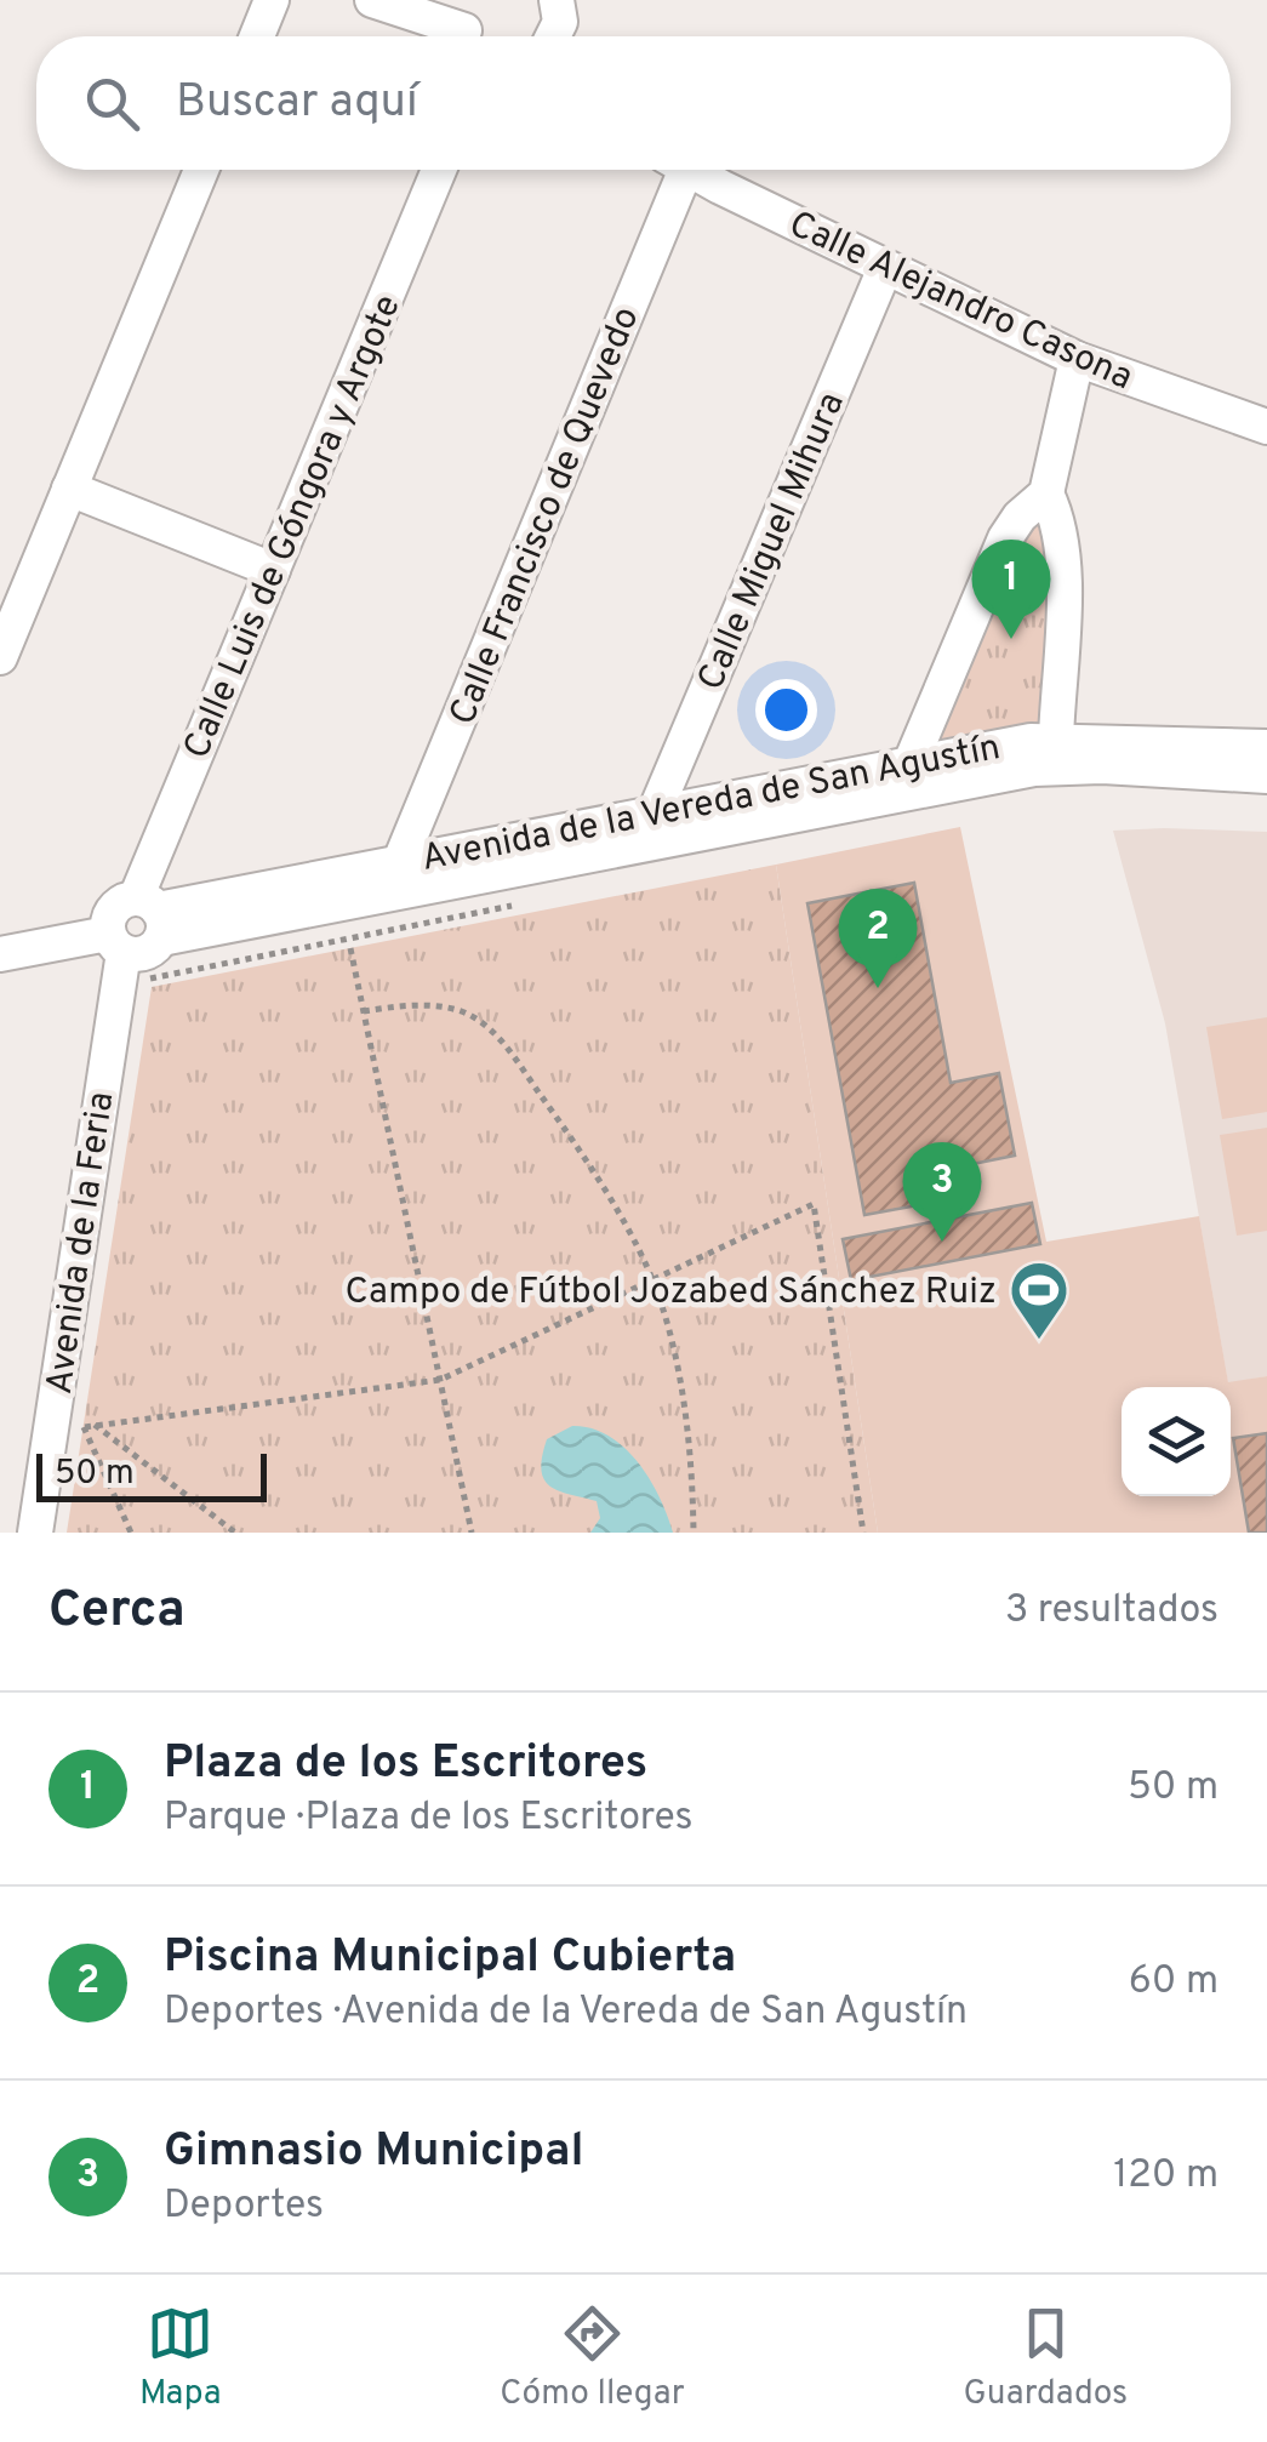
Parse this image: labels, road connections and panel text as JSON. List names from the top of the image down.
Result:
{
  "streets": {
    "street": [
      "Calle Alejandro Casona",
      "Calle Francisco de Quevedo",
      "Calle Luis de Góngora y Argote",
      "Calle Miguel Mihura",
      "Avenida de la Vereda de San Agustín",
      "Avenida de la Feria"
    ]
  },
  "crossings": [
    ["Calle Alejandro Casona", "Calle Miguel Mihura"],
    ["Calle Francisco de Quevedo", "Avenida de la Vereda de San Agustín"],
    ["Calle Luis de Góngora y Argote", "Avenida de la Vereda de San Agustín"],
    ["Calle Luis de Góngora y Argote", "Avenida de la Feria"],
    ["Calle Miguel Mihura", "Avenida de la Vereda de San Agustín"]
  ],
  "places": {
    "sports": ["Campo de Fútbol Jozabed Sánchez Ruiz"]
  },
  "scale_bar": "50 m",
  "page": {
    "search": "Buscar aquí",
    "pins": ["1", "2", "3"],
    "scale": "50 m",
    "heading": ["Cerca", "3 resultados"],
    "list": [
      {
        "mark": "1",
        "name": "Plaza de los Escritores",
        "note": "Parque · Plaza de los Escritores",
        "value": "50 m"
      },
      {
        "mark": "2",
        "name": "Piscina Municipal Cubierta",
        "note": "Deportes · Avenida de la Vereda de San Agustín",
        "value": "60 m"
      },
      {
        "mark": "3",
        "name": "Gimnasio Municipal",
        "note": "Deportes",
        "value": "120 m"
      }
    ],
    "nav": ["Mapa", "Cómo llegar", "Guardados"]
  }
}
